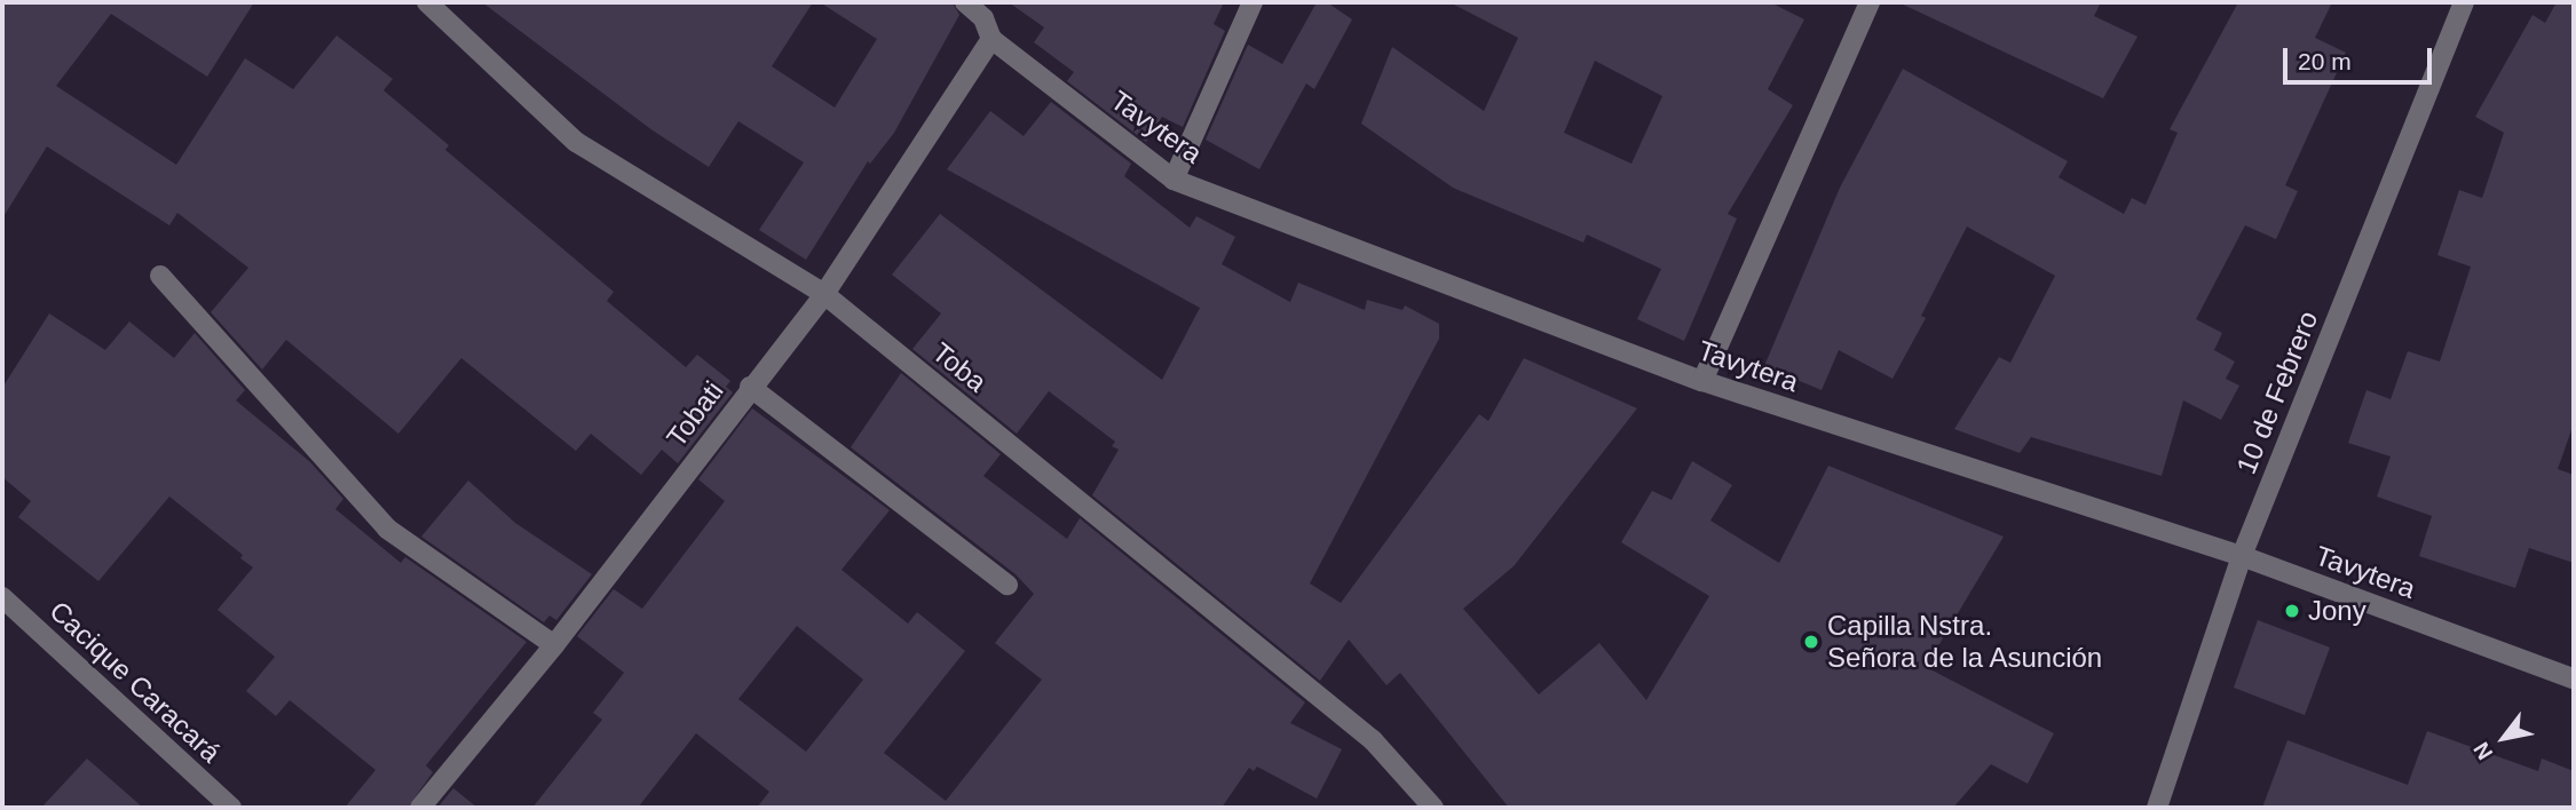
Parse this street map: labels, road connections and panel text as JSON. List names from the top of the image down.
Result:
{
  "streets": {
    "street": [
      "Tavytera",
      "Toba",
      "10 de Febrero",
      "Tobati",
      "Cacique Caracará"
    ]
  },
  "crossings": [
    ["Tavytera", "10 de Febrero"],
    ["Tavytera", "Tobati"],
    ["Toba", "Tobati"]
  ],
  "places": ["Jony", "Capilla Nstra. Señora de la Asunción"],
  "scale_bar": "20 m",
  "north": "bottom left"
}
